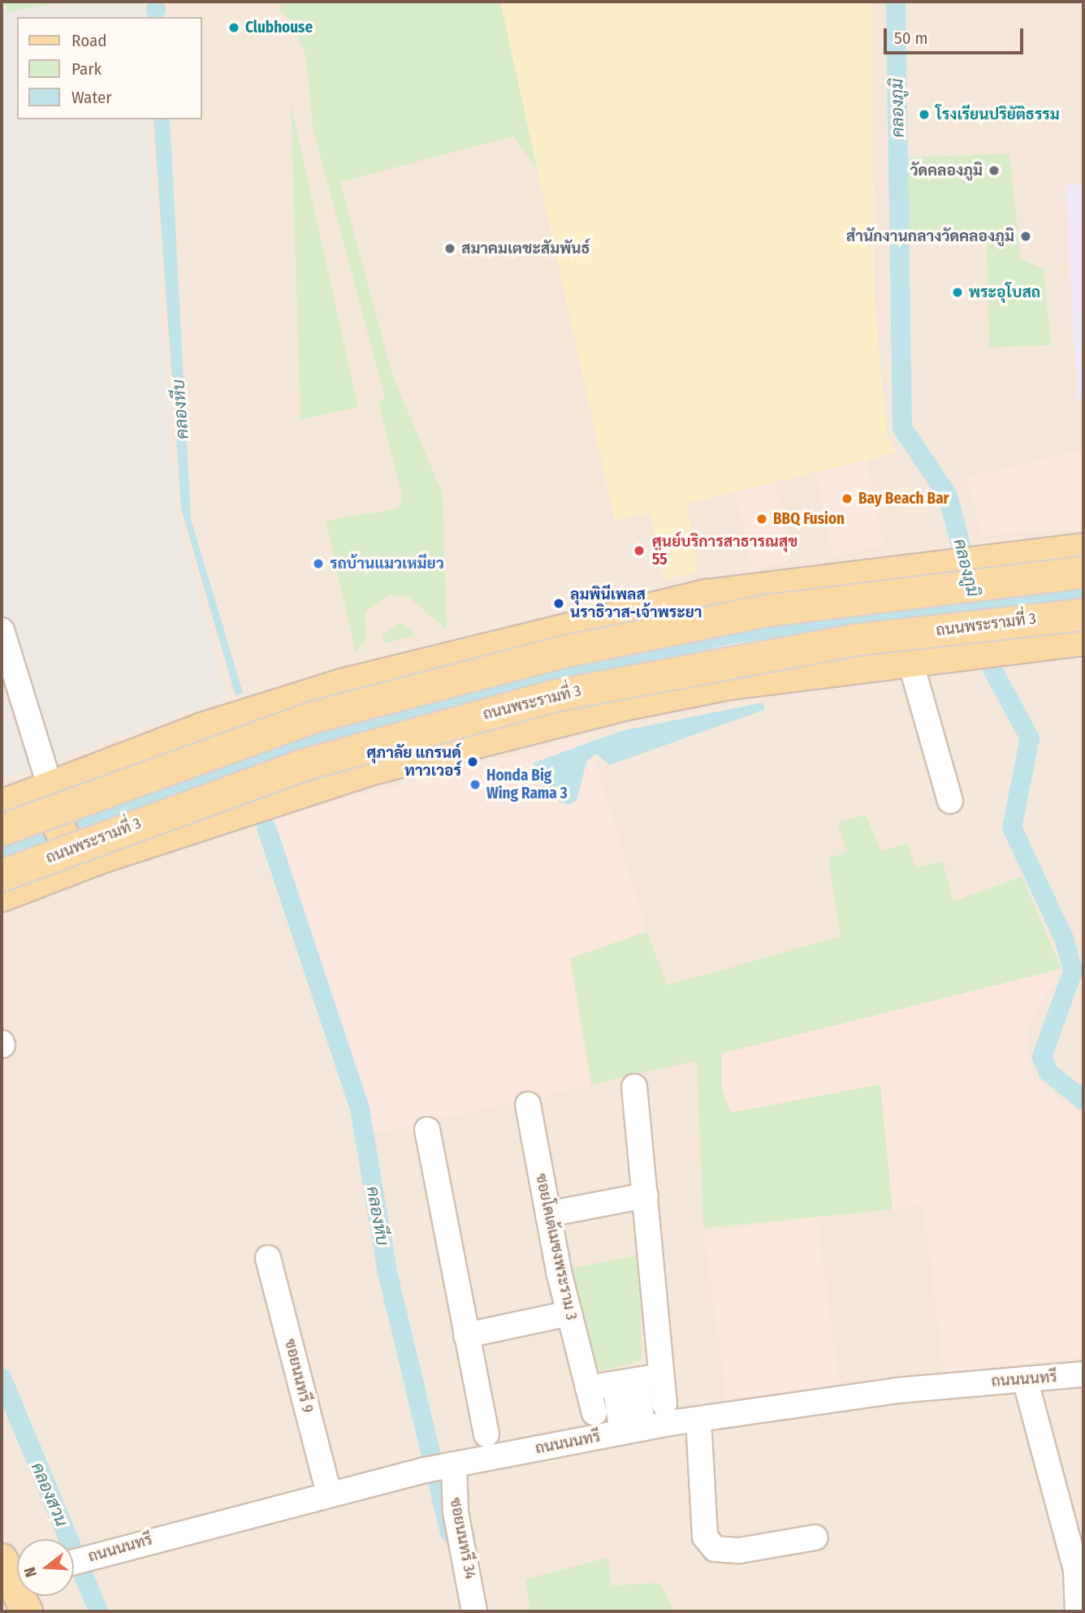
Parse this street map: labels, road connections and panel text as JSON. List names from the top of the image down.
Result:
{
  "streets": {
    "main road": ["ถนนพระรามที่ 3"],
    "street": [
      "ซอยโคเต้เมซงพระราม 3",
      "ซอยนนทรี 9",
      "ถนนนนทรี",
      "ซอยนนทรี 34"
    ]
  },
  "crossings": [
    ["ซอยนนทรี 9", "ถนนนนทรี"],
    ["ถนนนนทรี", "ซอยนนทรี 34"]
  ],
  "water": ["คลองภูมิ", "คลองหีบ", "คลองสวน"],
  "places": [
    "Clubhouse",
    "โรงเรียนปริยัติธรรม",
    "วัดคลองภูมิ",
    "สำนักงานกลางวัดคลองภูมิ",
    "สมาคมเตชะสัมพันธ์",
    "พระอุโบสถ",
    "Bay Beach Bar",
    "BBQ Fusion",
    "ศูนย์บริการสาธารณสุข 55",
    "รถบ้านแมวเหมียว",
    "ลุมพินีเพลส นราธิวาส-เจ้าพระยา",
    "ศุภาลัย แกรนด์ ทาวเวอร์",
    "Honda Big Wing Rama 3"
  ],
  "legend": ["Road", "Park", "Water"],
  "scale_bar": "50 m",
  "north": "left"
}
